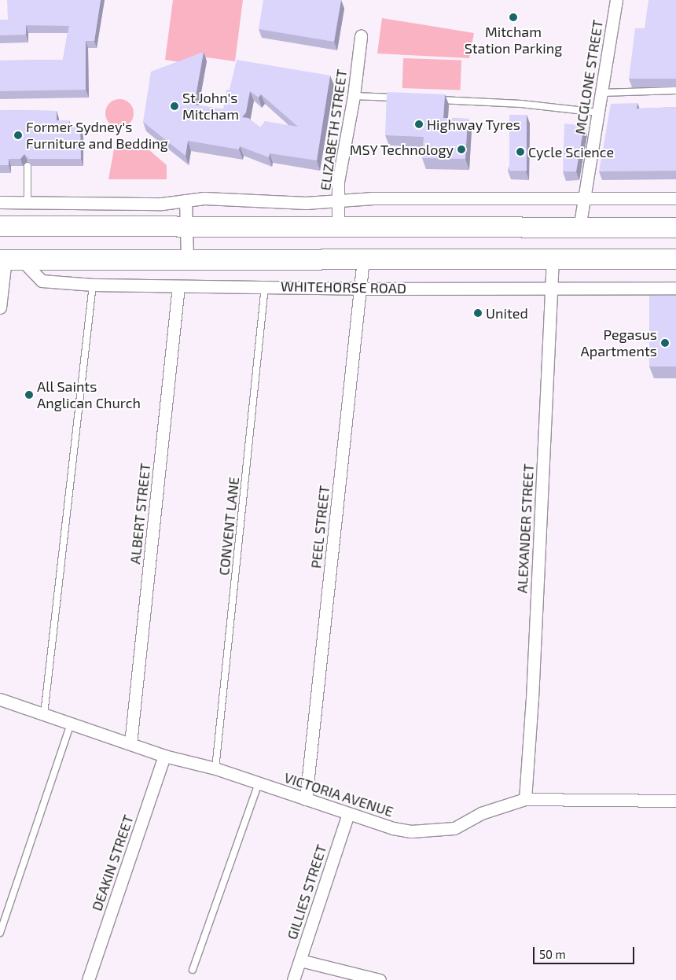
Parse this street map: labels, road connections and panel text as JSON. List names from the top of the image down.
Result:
{
  "streets": {
    "highway": ["WHITEHORSE ROAD"],
    "street": [
      "MCGLONE STREET",
      "ELIZABETH STREET",
      "ALBERT STREET",
      "PEEL STREET",
      "ALEXANDER STREET",
      "VICTORIA AVENUE",
      "DEAKIN STREET",
      "GILLIES STREET"
    ],
    "lane": ["CONVENT LANE"]
  },
  "crossings": [
    ["WHITEHORSE ROAD", "ALBERT STREET"],
    ["WHITEHORSE ROAD", "CONVENT LANE"],
    ["WHITEHORSE ROAD", "PEEL STREET"],
    ["WHITEHORSE ROAD", "ALEXANDER STREET"],
    ["ALBERT STREET", "VICTORIA AVENUE"],
    ["CONVENT LANE", "VICTORIA AVENUE"],
    ["PEEL STREET", "VICTORIA AVENUE"],
    ["ALEXANDER STREET", "VICTORIA AVENUE"],
    ["VICTORIA AVENUE", "DEAKIN STREET"],
    ["VICTORIA AVENUE", "GILLIES STREET"]
  ],
  "places": [
    "Mitcham Station Parking",
    "St John's Mitcham",
    "Highway Tyres",
    "Former Sydney's Furniture and Bedding",
    "MSY Technology",
    "Cycle Science",
    "United",
    "Pegasus Apartments",
    "All Saints Anglican Church"
  ],
  "scale_bar": "50 m"
}
